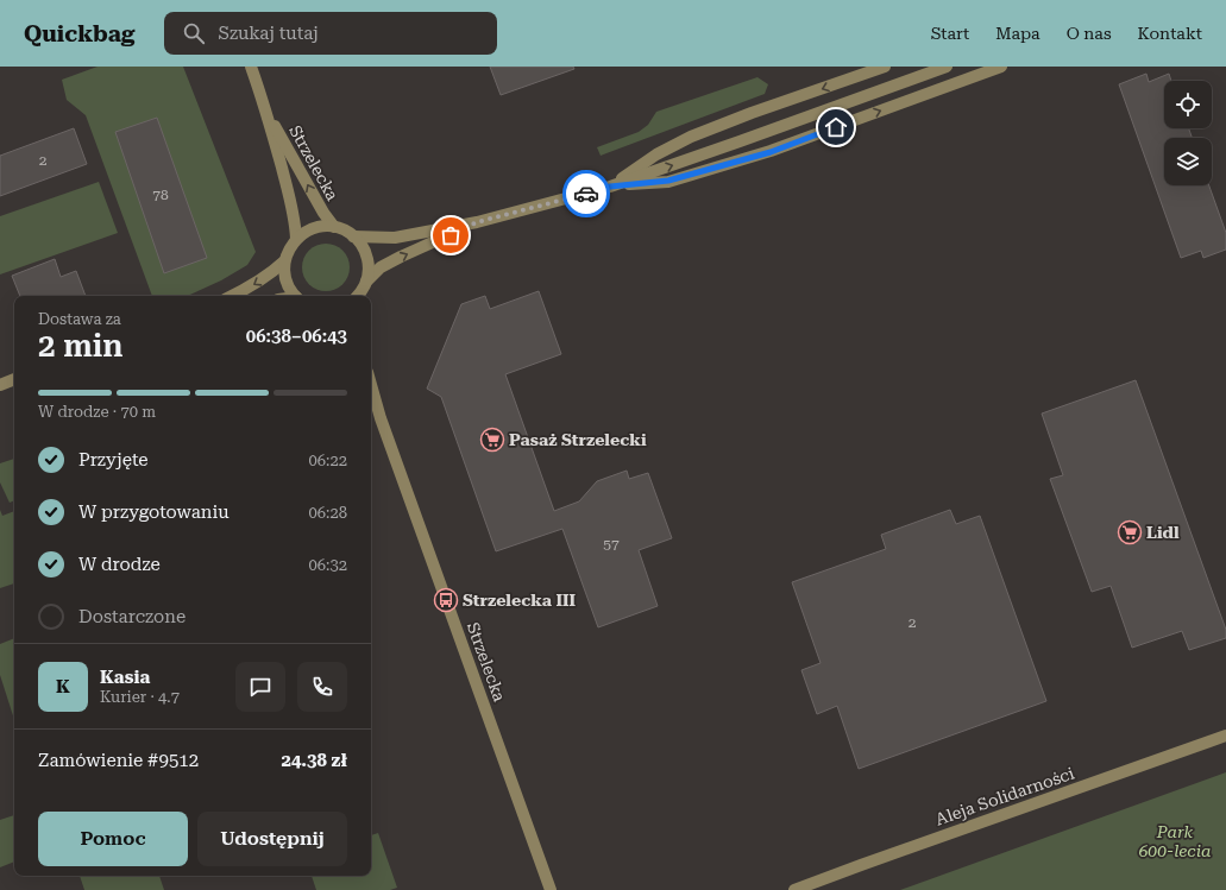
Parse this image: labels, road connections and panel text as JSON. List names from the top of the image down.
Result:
{
  "streets": {
    "street": ["Strzelecka", "Aleja Solidarności"]
  },
  "parks": ["Park 600-lecia"],
  "places": {
    "supermarket": ["Pasaż Strzelecki", "Lidl"],
    "bus stop": ["Strzelecka III"]
  },
  "house_numbers": [
    "2",
    "78",
    "57",
    "2"
  ],
  "page": {
    "header": "Quickbag",
    "search": "Szukaj tutaj",
    "nav": [
      "Start",
      "Mapa",
      "O nas",
      "Kontakt"
    ],
    "heading": ["2 min", "Dostawa za", "06:38–06:43"],
    "panel": [
      "Kasia",
      "Kurier · 4.7",
      "Zamówienie #9512",
      "24.38 zł"
    ],
    "bar": "W drodze · 70 m",
    "list": [
      ["Przyjęte", "06:22"],
      ["W przygotowaniu", "06:28"],
      ["W drodze", "06:32"],
      "Dostarczone"
    ],
    "round": "K",
    "buttons": ["Pomoc", "Udostępnij"]
  }
}
